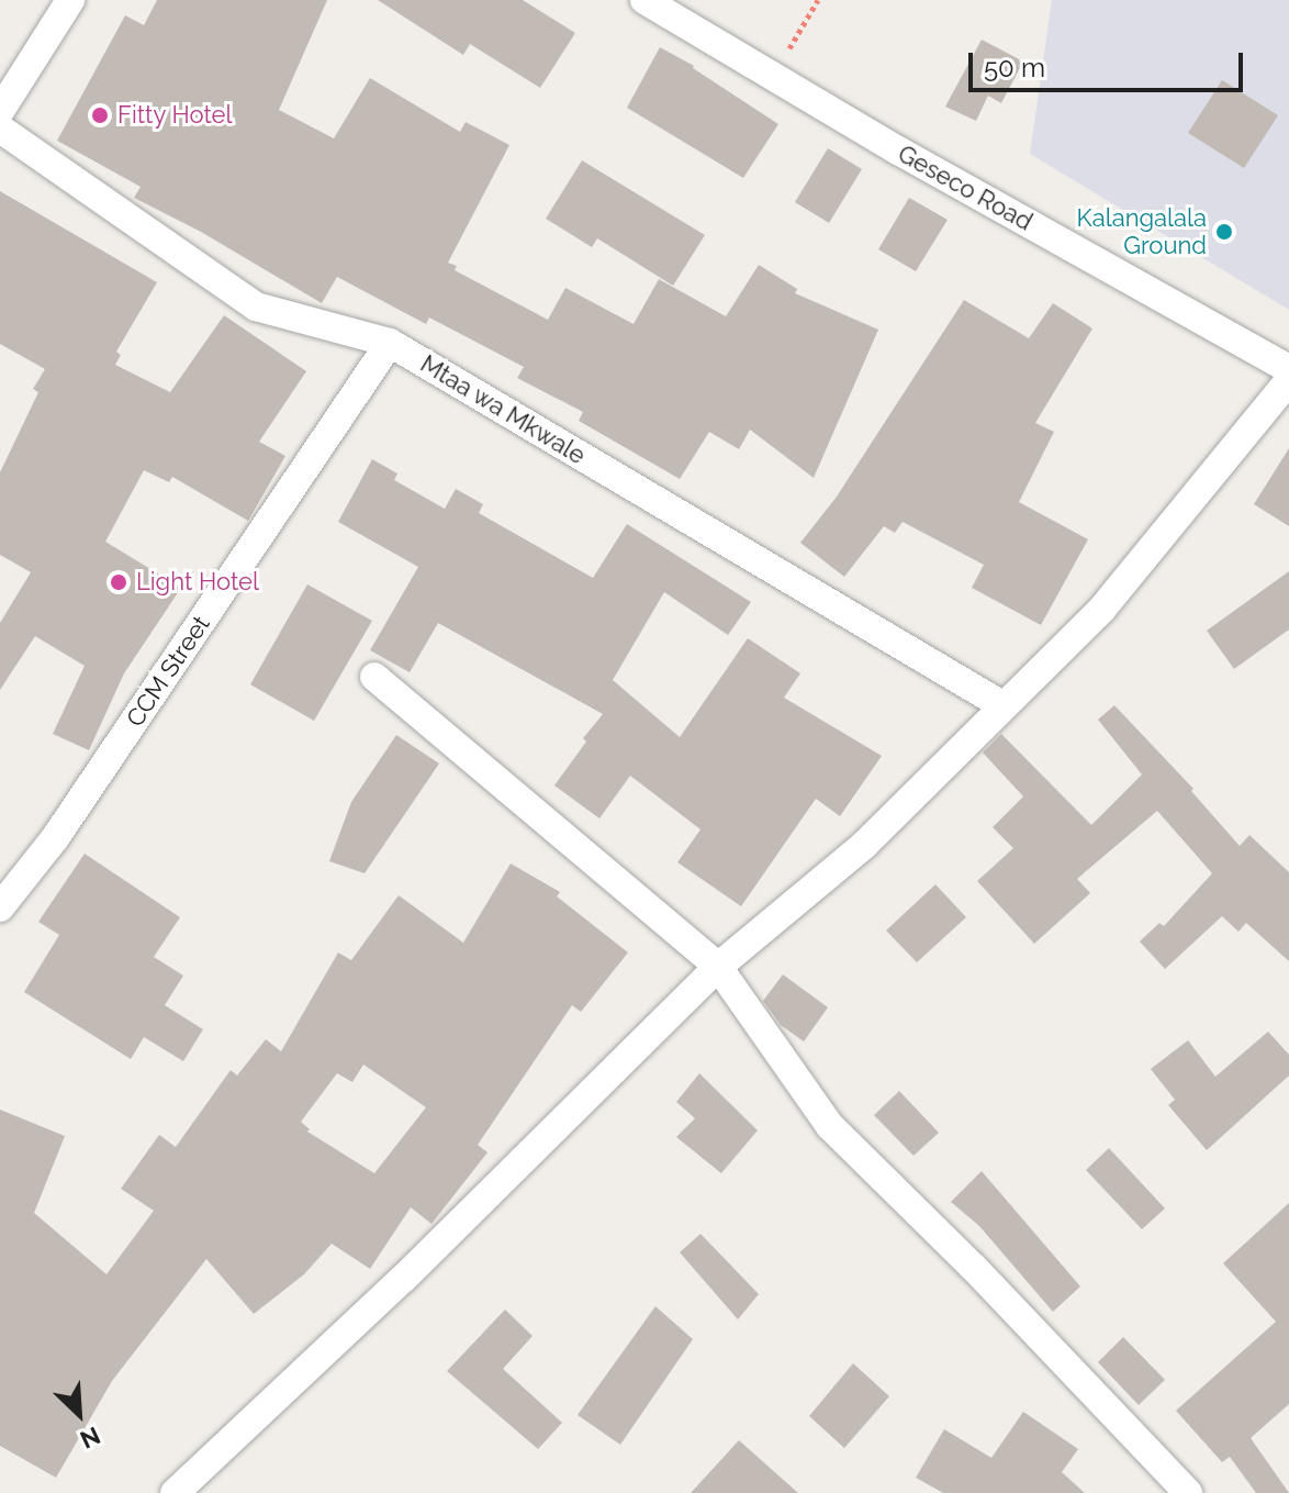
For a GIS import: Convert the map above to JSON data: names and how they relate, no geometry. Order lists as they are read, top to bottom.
{
  "streets": {
    "street": ["Geseco Road", "Mtaa wa Mkwale", "CCM Street"]
  },
  "crossings": [
    ["Mtaa wa Mkwale", "CCM Street"]
  ],
  "places": ["Fitty Hotel", "Kalangalala Ground", "Light Hotel"],
  "scale_bar": "50 m",
  "north": "bottom right"
}
